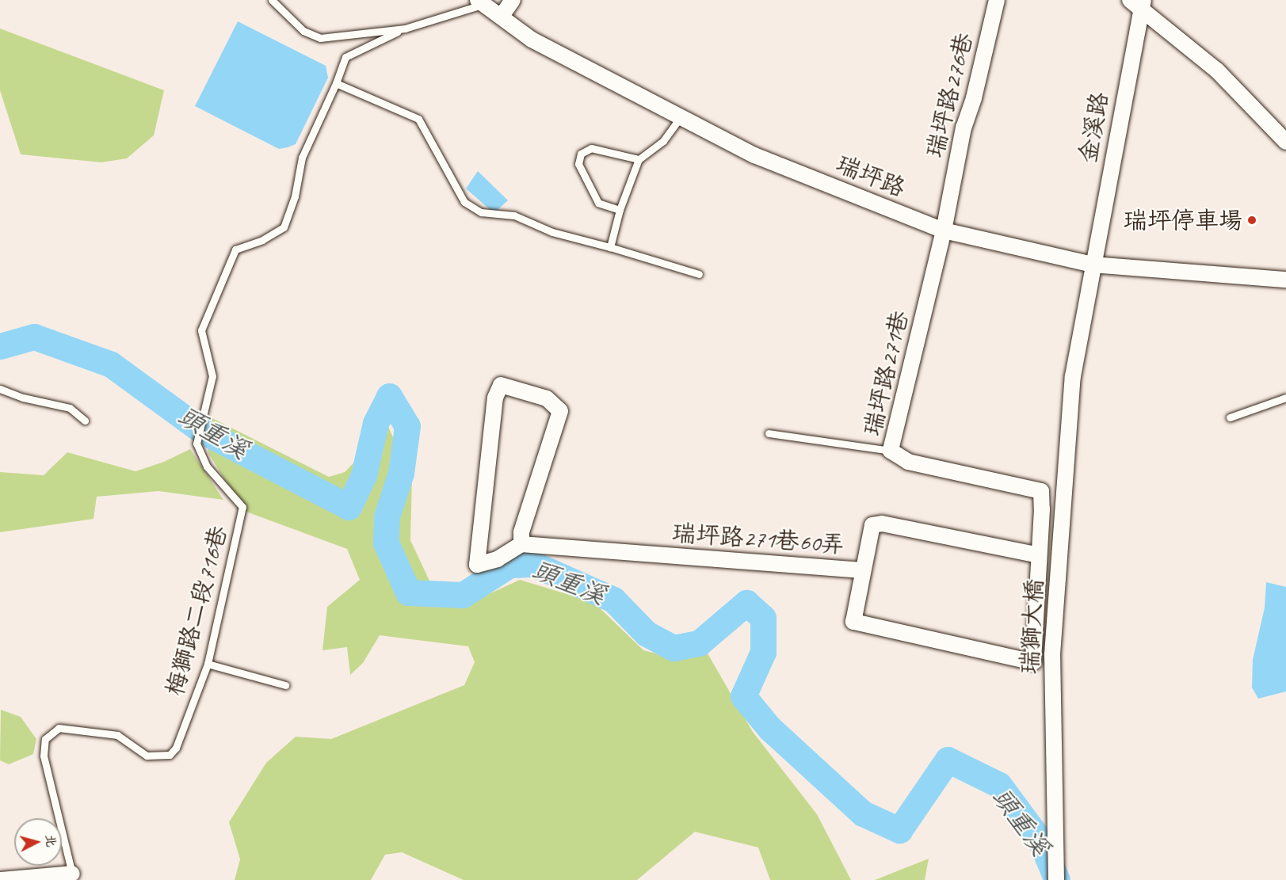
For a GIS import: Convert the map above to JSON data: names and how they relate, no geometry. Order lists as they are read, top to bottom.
{
  "streets": {
    "street": [
      "瑞坪路276巷",
      "金溪路",
      "瑞坪路",
      "瑞坪路271巷",
      "瑞坪路271巷60弄",
      "瑞獅大橋"
    ],
    "lane": ["梅獅路二段716巷"]
  },
  "crossings": [
    ["瑞坪路276巷", "瑞坪路"],
    ["瑞坪路276巷", "瑞坪路271巷"],
    ["金溪路", "瑞坪路"],
    ["金溪路", "瑞獅大橋"],
    ["瑞坪路", "瑞坪路271巷"],
    ["瑞坪路271巷", "瑞坪路271巷60弄"]
  ],
  "water": ["頭重溪"],
  "places": ["瑞坪停車場"],
  "north": "right"
}
